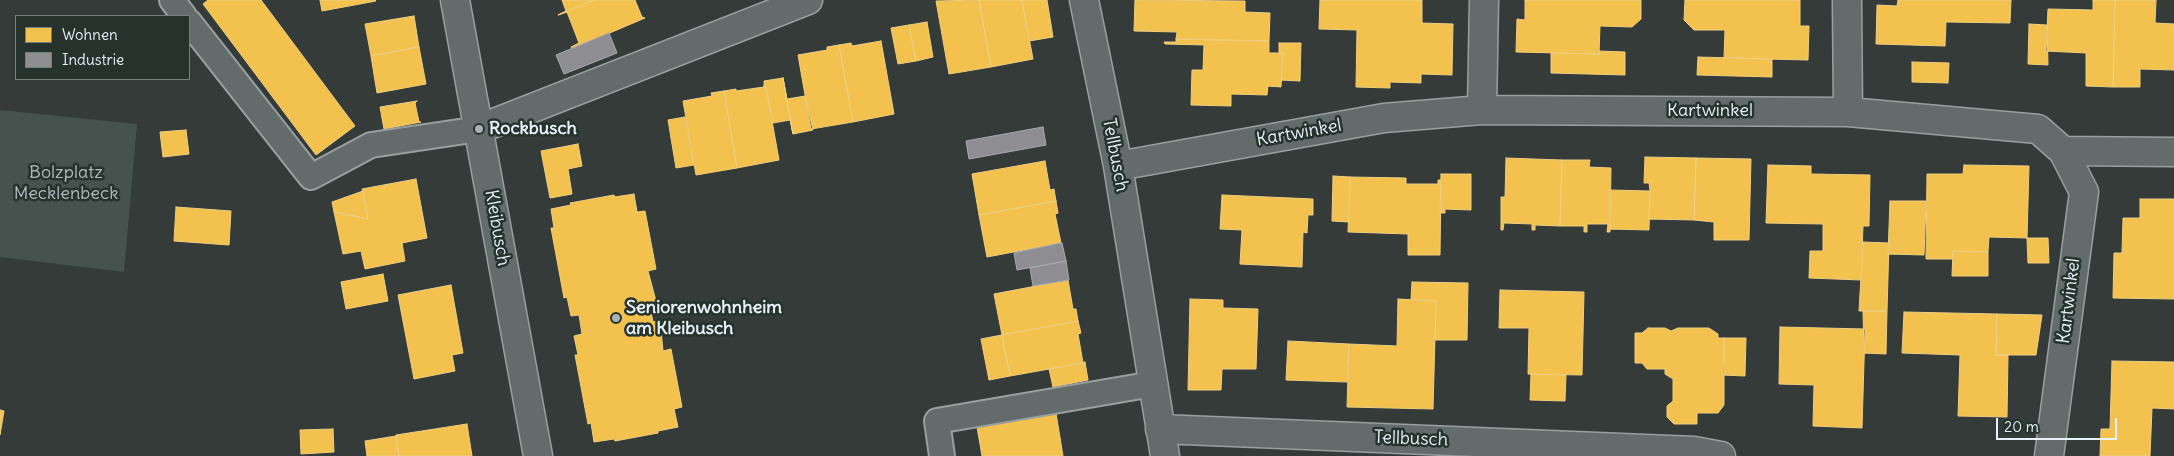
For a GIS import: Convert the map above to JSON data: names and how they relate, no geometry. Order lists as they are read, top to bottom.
{
  "streets": {
    "street": ["Kartwinkel", "Tellbusch", "Kleibusch"]
  },
  "crossings": [
    ["Kartwinkel", "Tellbusch"]
  ],
  "parks": ["Bolzplatz Mecklenbeck"],
  "places": ["Rockbusch", "Seniorenwohnheim am Kleibusch"],
  "legend": ["Wohnen", "Industrie"],
  "scale_bar": "20 m"
}
